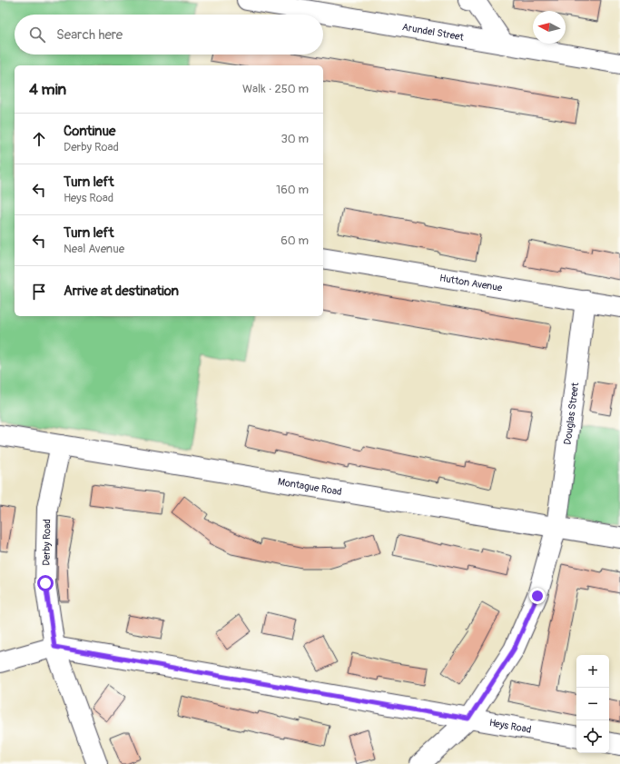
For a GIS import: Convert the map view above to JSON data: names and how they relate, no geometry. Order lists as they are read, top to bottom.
{
  "streets": {
    "street": [
      "Arundel Street",
      "Hutton Avenue",
      "Douglas Street",
      "Montague Road",
      "Derby Road",
      "Heys Road"
    ]
  },
  "crossings": [
    ["Hutton Avenue", "Douglas Street"],
    ["Douglas Street", "Montague Road"],
    ["Douglas Street", "Heys Road"],
    ["Montague Road", "Derby Road"],
    ["Derby Road", "Heys Road"]
  ],
  "north": "left",
  "page": {
    "search": "Search here",
    "heading": ["4 min", "Walk · 250 m"],
    "list": [
      ["Continue", "Derby Road", "30 m"],
      ["Turn left", "Heys Road", "160 m"],
      ["Turn left", "Neal Avenue", "60 m"],
      "Arrive at destination"
    ],
    "map_buttons": ["+", "−"]
  }
}
